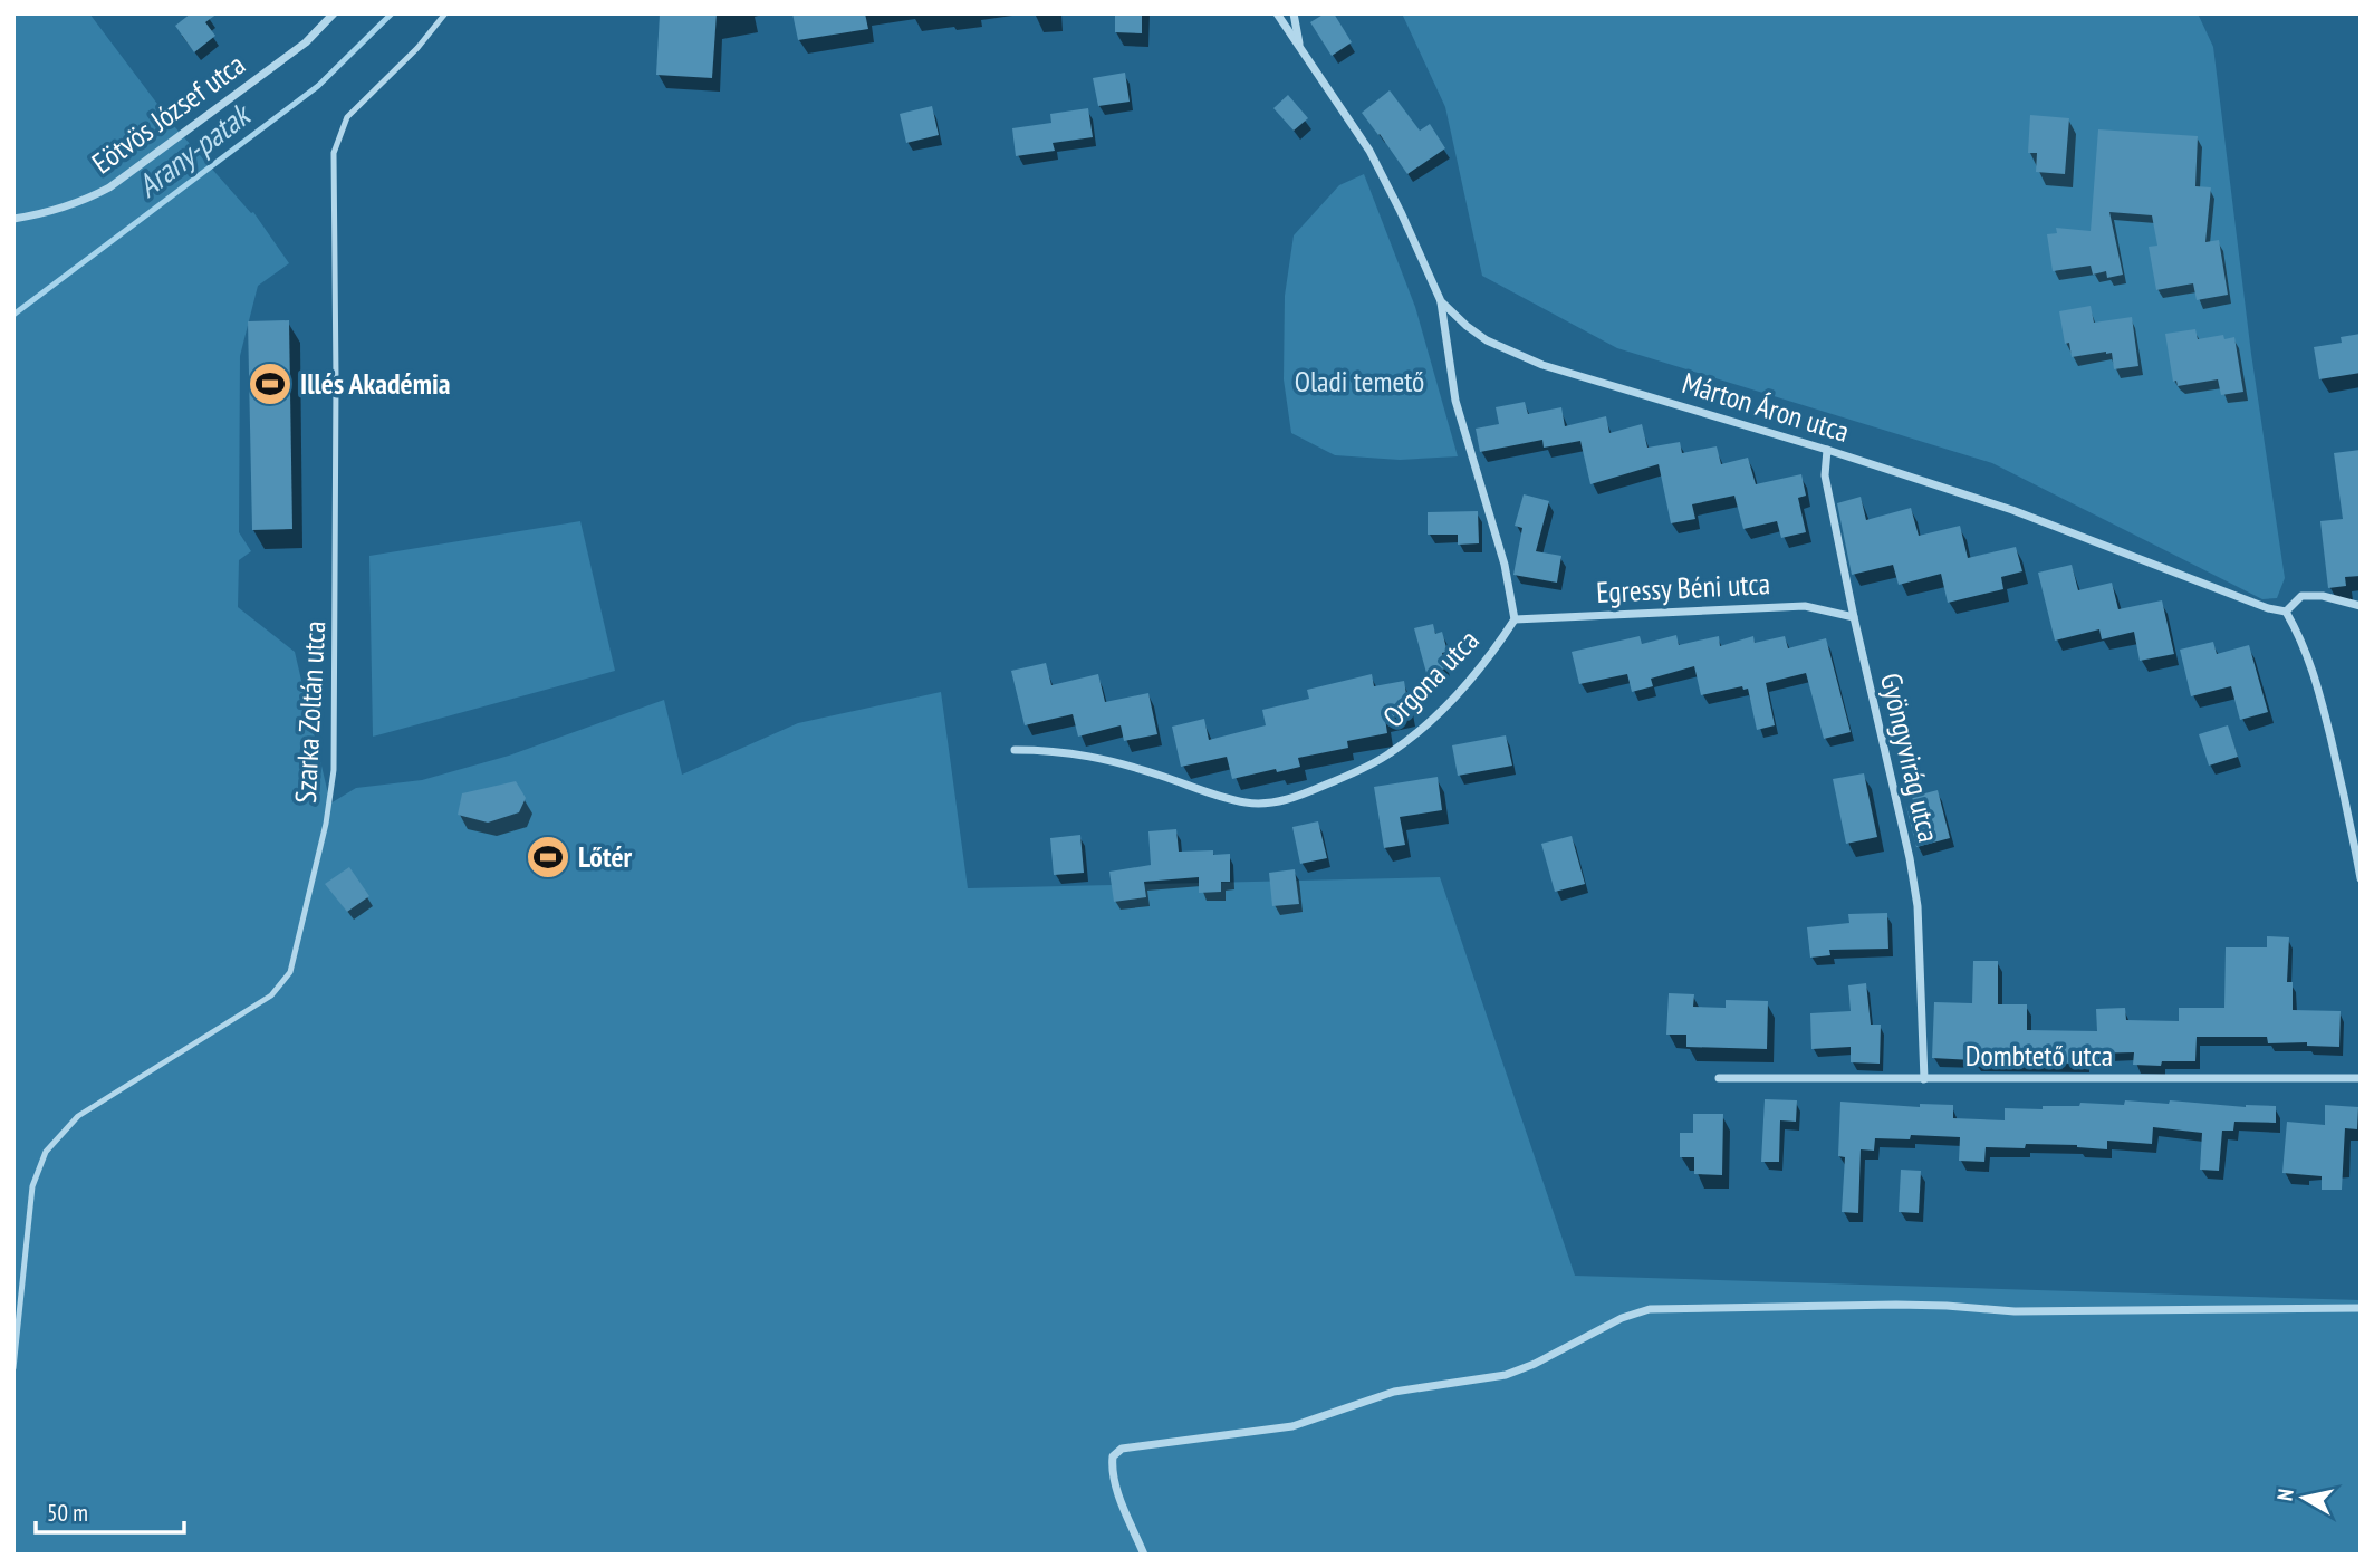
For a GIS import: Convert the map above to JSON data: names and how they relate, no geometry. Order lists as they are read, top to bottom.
{
  "streets": {
    "street": [
      "Eötvös József utca",
      "Márton Áron utca",
      "Egressy Béni utca",
      "Orgona utca",
      "Gyöngyvirág utca",
      "Dombtető utca"
    ],
    "lane": ["Szarka Zoltán utca"]
  },
  "crossings": [
    ["Márton Áron utca", "Orgona utca"],
    ["Márton Áron utca", "Gyöngyvirág utca"],
    ["Egressy Béni utca", "Orgona utca"],
    ["Egressy Béni utca", "Gyöngyvirág utca"],
    ["Gyöngyvirág utca", "Dombtető utca"]
  ],
  "water": ["Arany-patak"],
  "parks": ["Oladi temető"],
  "places": {
    "sports": ["Illés Akadémia", "Lőtér"]
  },
  "scale_bar": "50 m",
  "north": "left"
}
